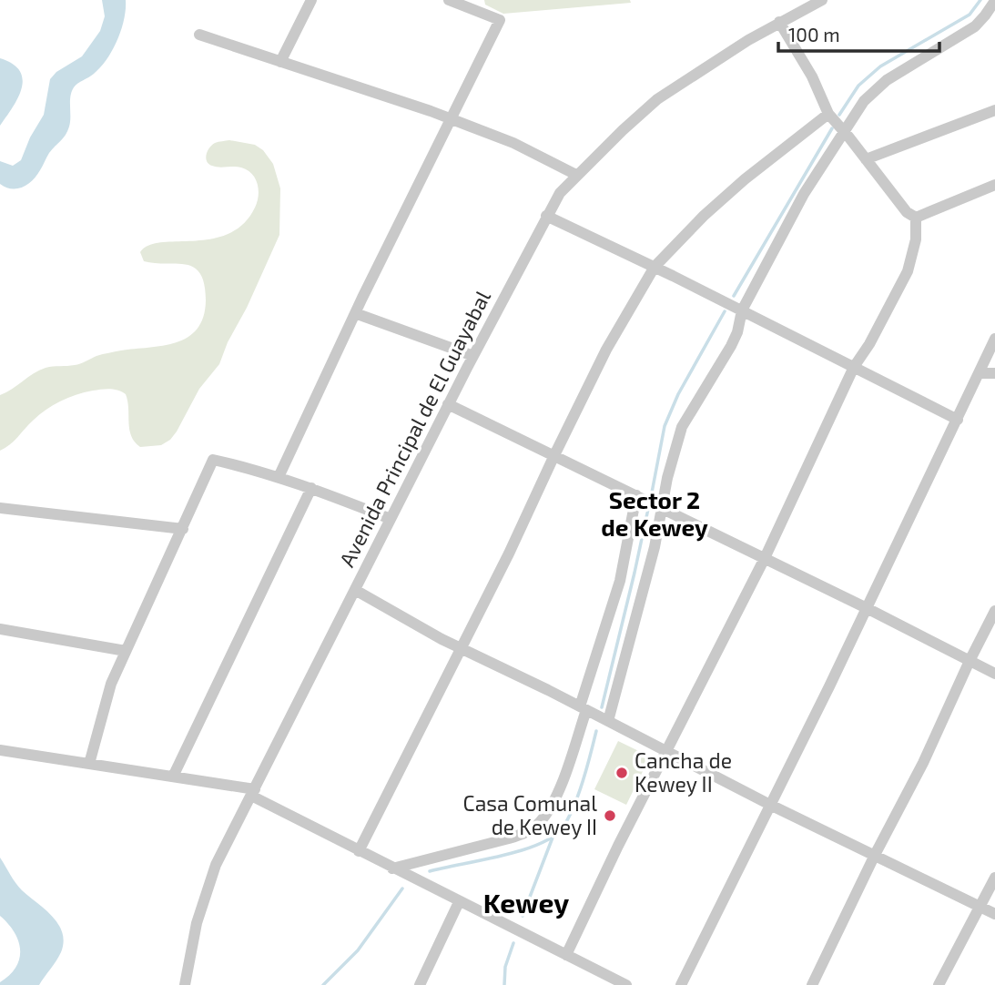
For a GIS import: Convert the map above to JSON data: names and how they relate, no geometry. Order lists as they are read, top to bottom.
{
  "streets": {
    "street": ["Avenida Principal de El Guayabal"]
  },
  "districts": ["Sector 2 de Kewey", "Kewey"],
  "places": ["Cancha de Kewey II", "Casa Comunal de Kewey II"],
  "scale_bar": "100 m"
}
